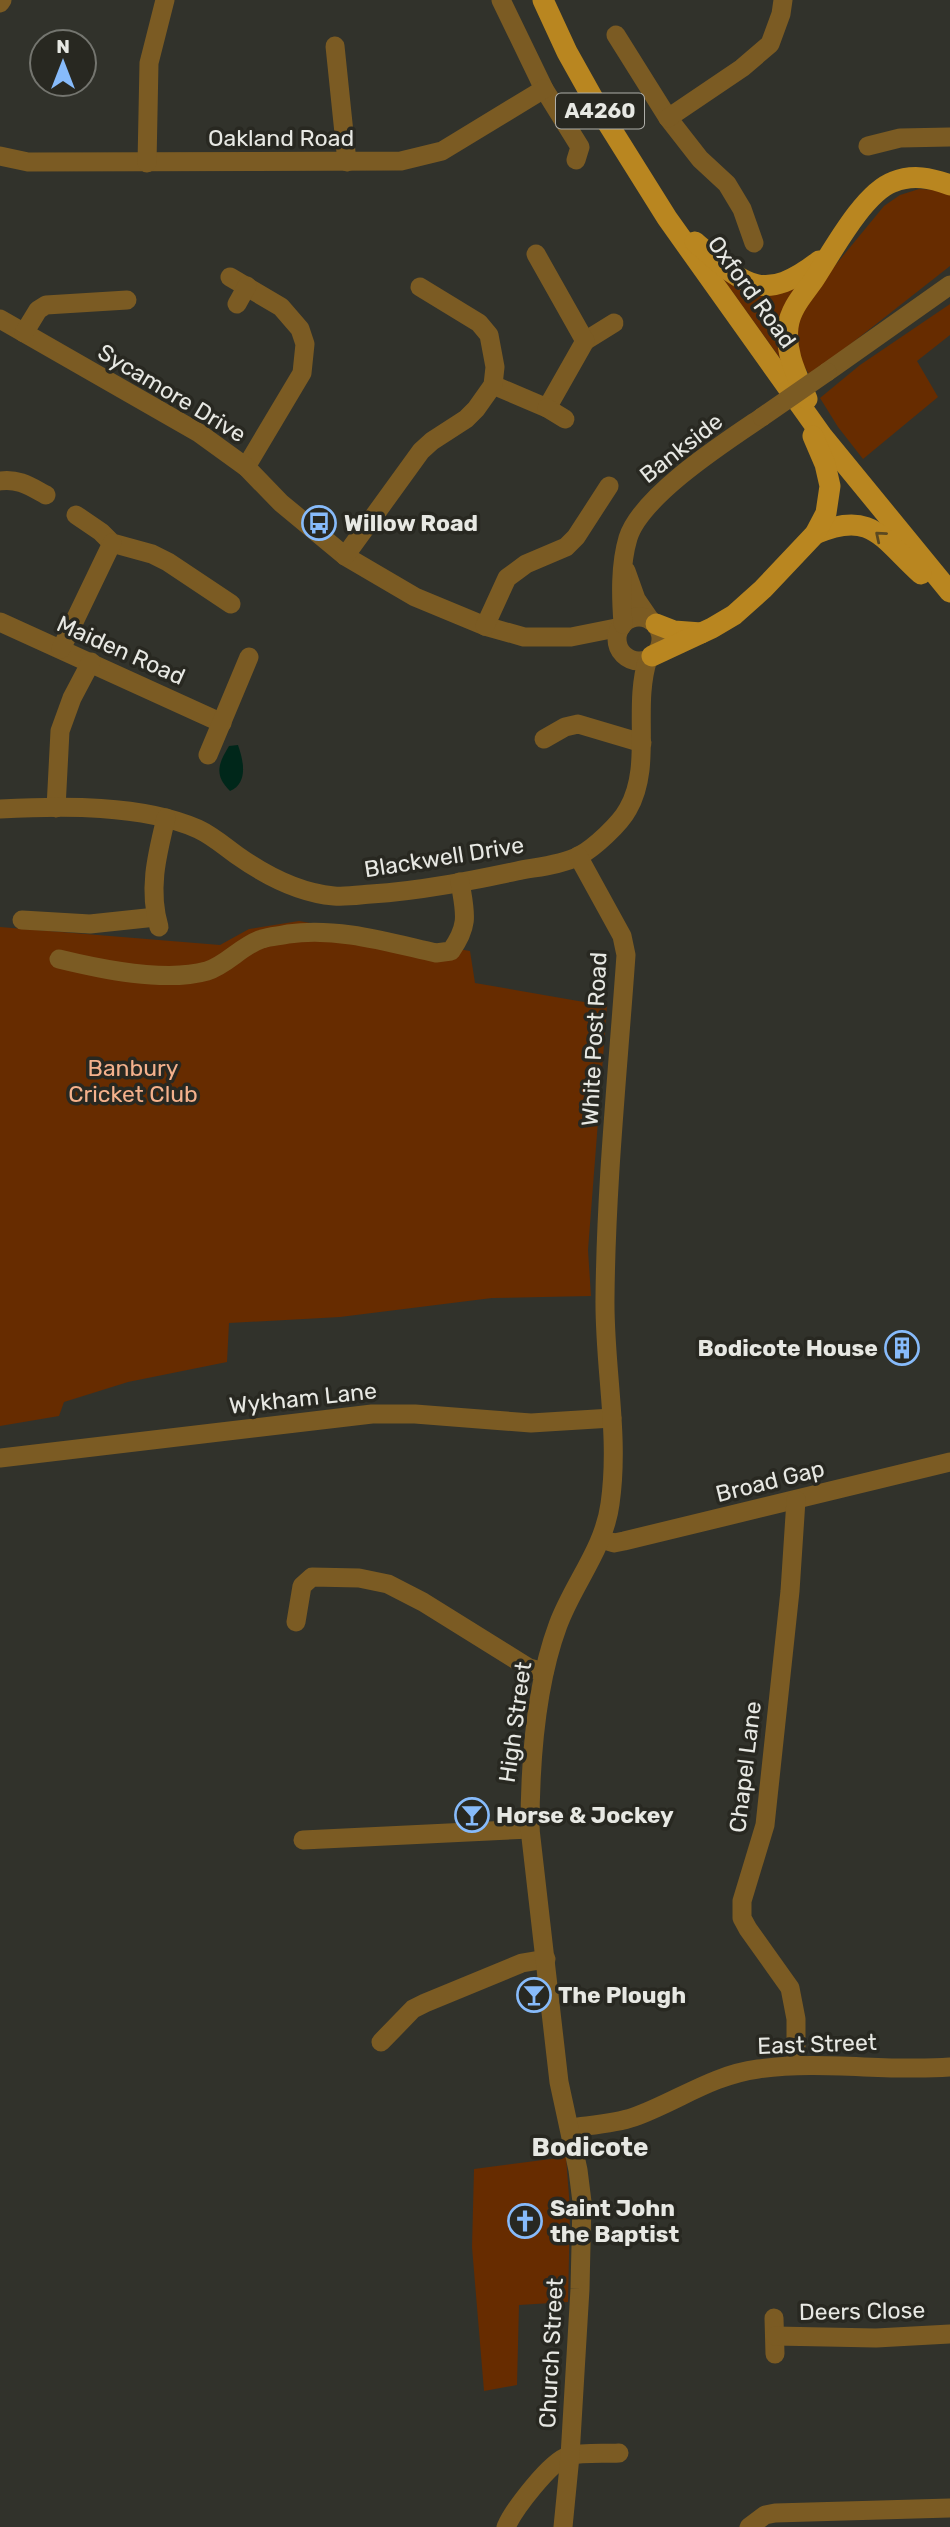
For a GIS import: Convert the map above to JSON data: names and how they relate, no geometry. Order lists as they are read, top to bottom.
{
  "streets": {
    "main road": ["A4260", "Oxford Road"],
    "street": [
      "Oakland Road",
      "Sycamore Drive",
      "Bankside",
      "Maiden Road",
      "Blackwell Drive",
      "White Post Road",
      "Wykham Lane",
      "Broad Gap",
      "High Street",
      "Chapel Lane",
      "East Street",
      "Deers Close",
      "Church Street"
    ]
  },
  "crossings": [
    ["Sycamore Drive", "Bankside"],
    ["Blackwell Drive", "White Post Road"],
    ["White Post Road", "Wykham Lane"],
    ["White Post Road", "High Street"],
    ["Wykham Lane", "High Street"],
    ["Broad Gap", "High Street"],
    ["Broad Gap", "Chapel Lane"],
    ["High Street", "East Street"],
    ["High Street", "Church Street"],
    ["Chapel Lane", "East Street"],
    ["East Street", "Church Street"]
  ],
  "districts": ["Bodicote"],
  "parks": ["Banbury Cricket Club"],
  "places": {
    "bus stop": ["Willow Road"],
    "building": ["Bodicote House"],
    "bar": ["Horse & Jockey", "The Plough"],
    "church": ["Saint John the Baptist"]
  },
  "north": "top"
}
